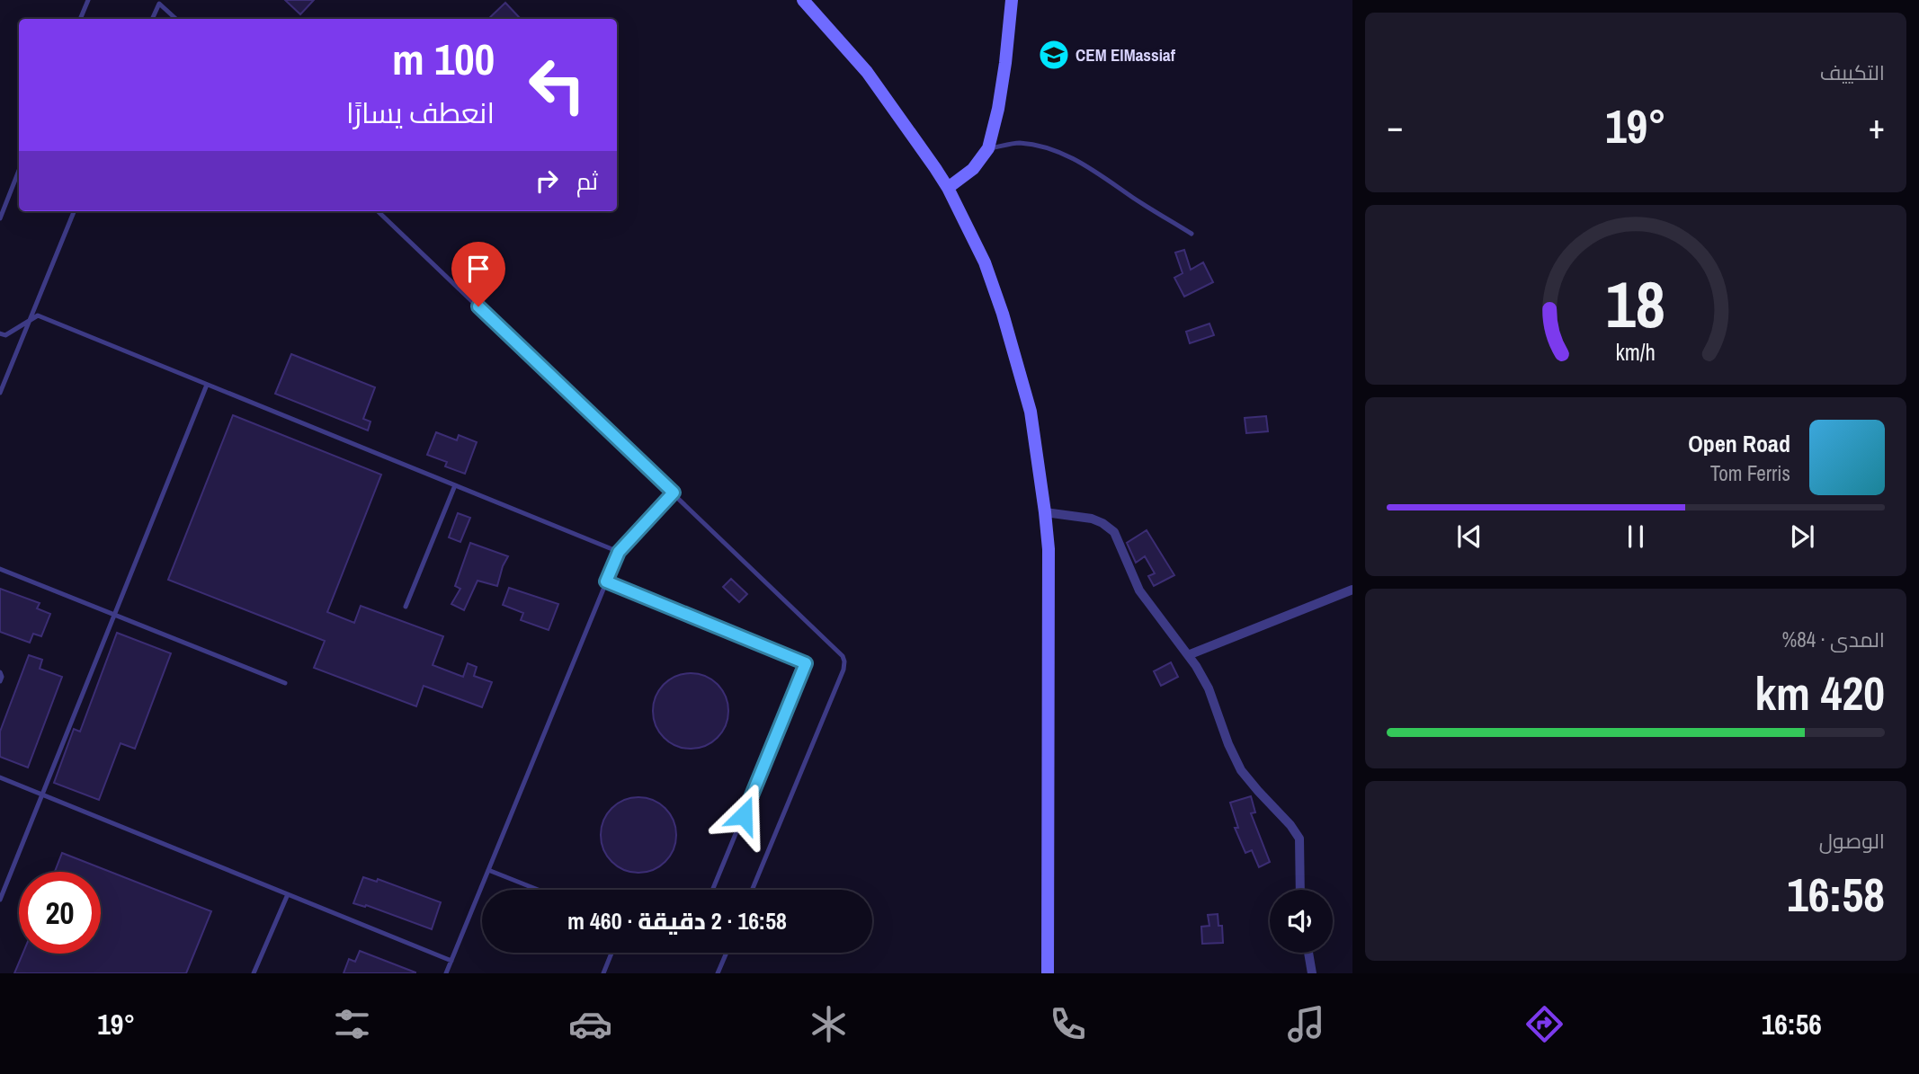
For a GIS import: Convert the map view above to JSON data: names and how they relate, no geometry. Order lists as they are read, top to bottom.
{
  "places": {
    "school or university": ["CEM ElMassiaf"]
  },
  "page": {
    "tile": [
      "التكييف",
      ["المدى · 84%", "420 km"],
      ["الوصول", "16:58"]
    ],
    "turn": ["100 m", "انعطف يسارًا"],
    "heat": ["−", "19°", "+"],
    "then": "ثم",
    "song": ["Open Road", "Tom Ferris"],
    "limit": "20",
    "trip": "16:58 · 2 دقيقة · 460 m",
    "tabs": ["16:56", "19°"],
    "gauge": ["18", "km/h"]
  }
}
